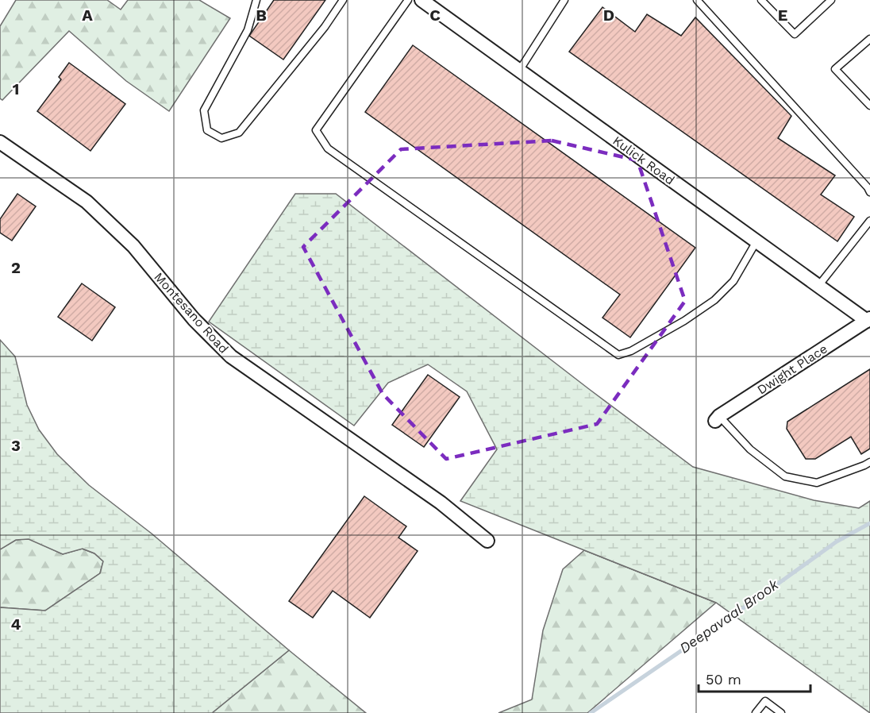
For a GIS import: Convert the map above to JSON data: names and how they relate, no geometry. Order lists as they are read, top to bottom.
{
  "streets": {
    "street": ["Kulick Road", "Montesano Road", "Dwight Place"]
  },
  "crossings": [
    ["Kulick Road", "Dwight Place"]
  ],
  "water": ["Deepavaal Brook"],
  "scale_bar": "50 m",
  "grid": {
    "columns": [
      "A",
      "B",
      "C",
      "D",
      "E"
    ],
    "rows": [
      "1",
      "2",
      "3",
      "4"
    ]
  }
}
